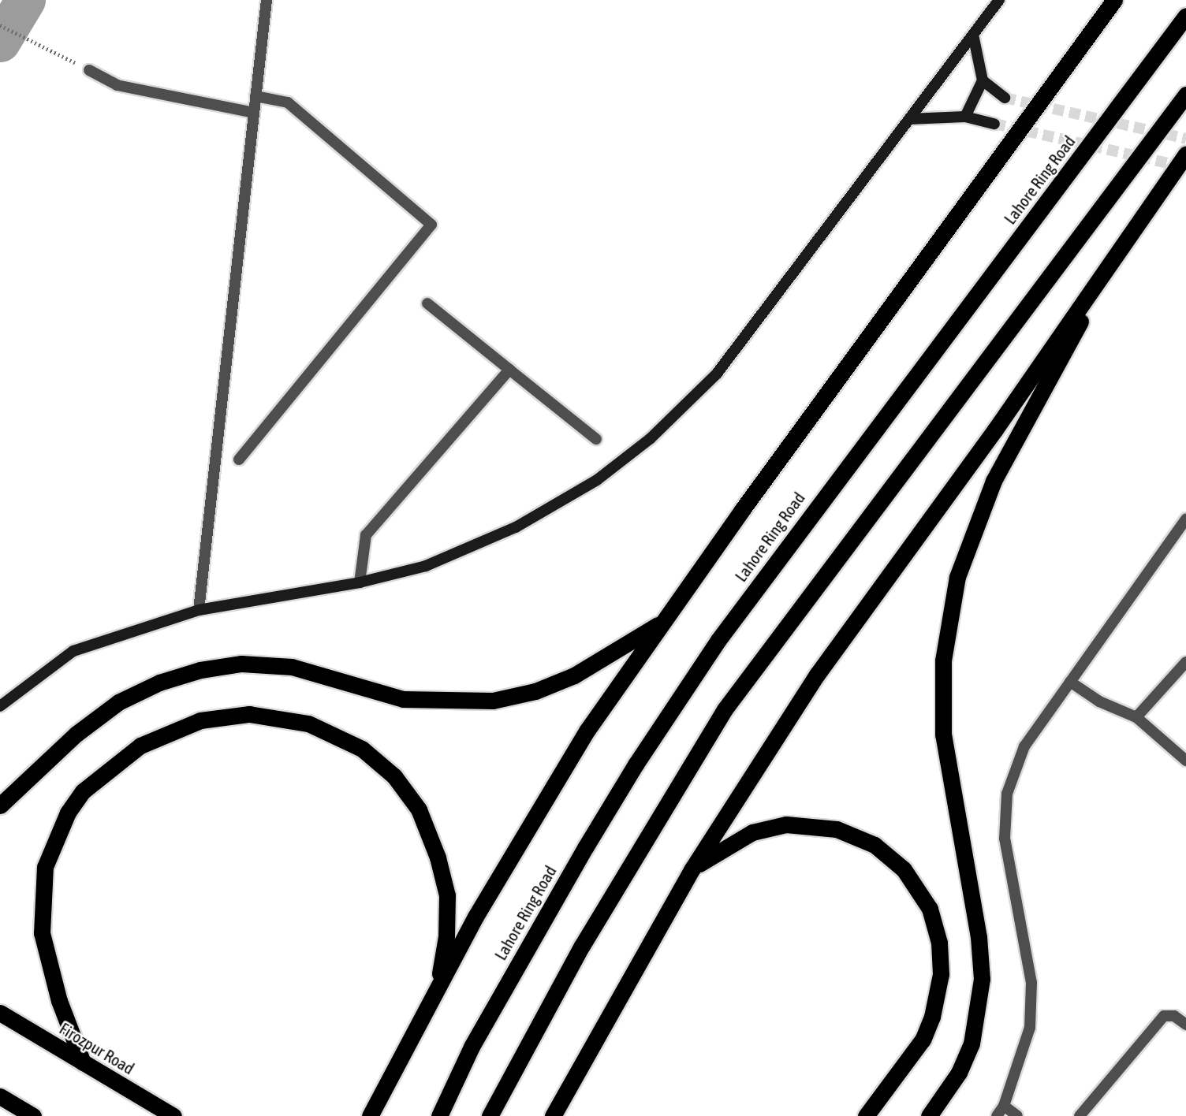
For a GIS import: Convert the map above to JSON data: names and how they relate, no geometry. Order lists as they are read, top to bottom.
{
  "streets": {
    "highway": ["Lahore Ring Road", "Firozpur Road"]
  }
}
